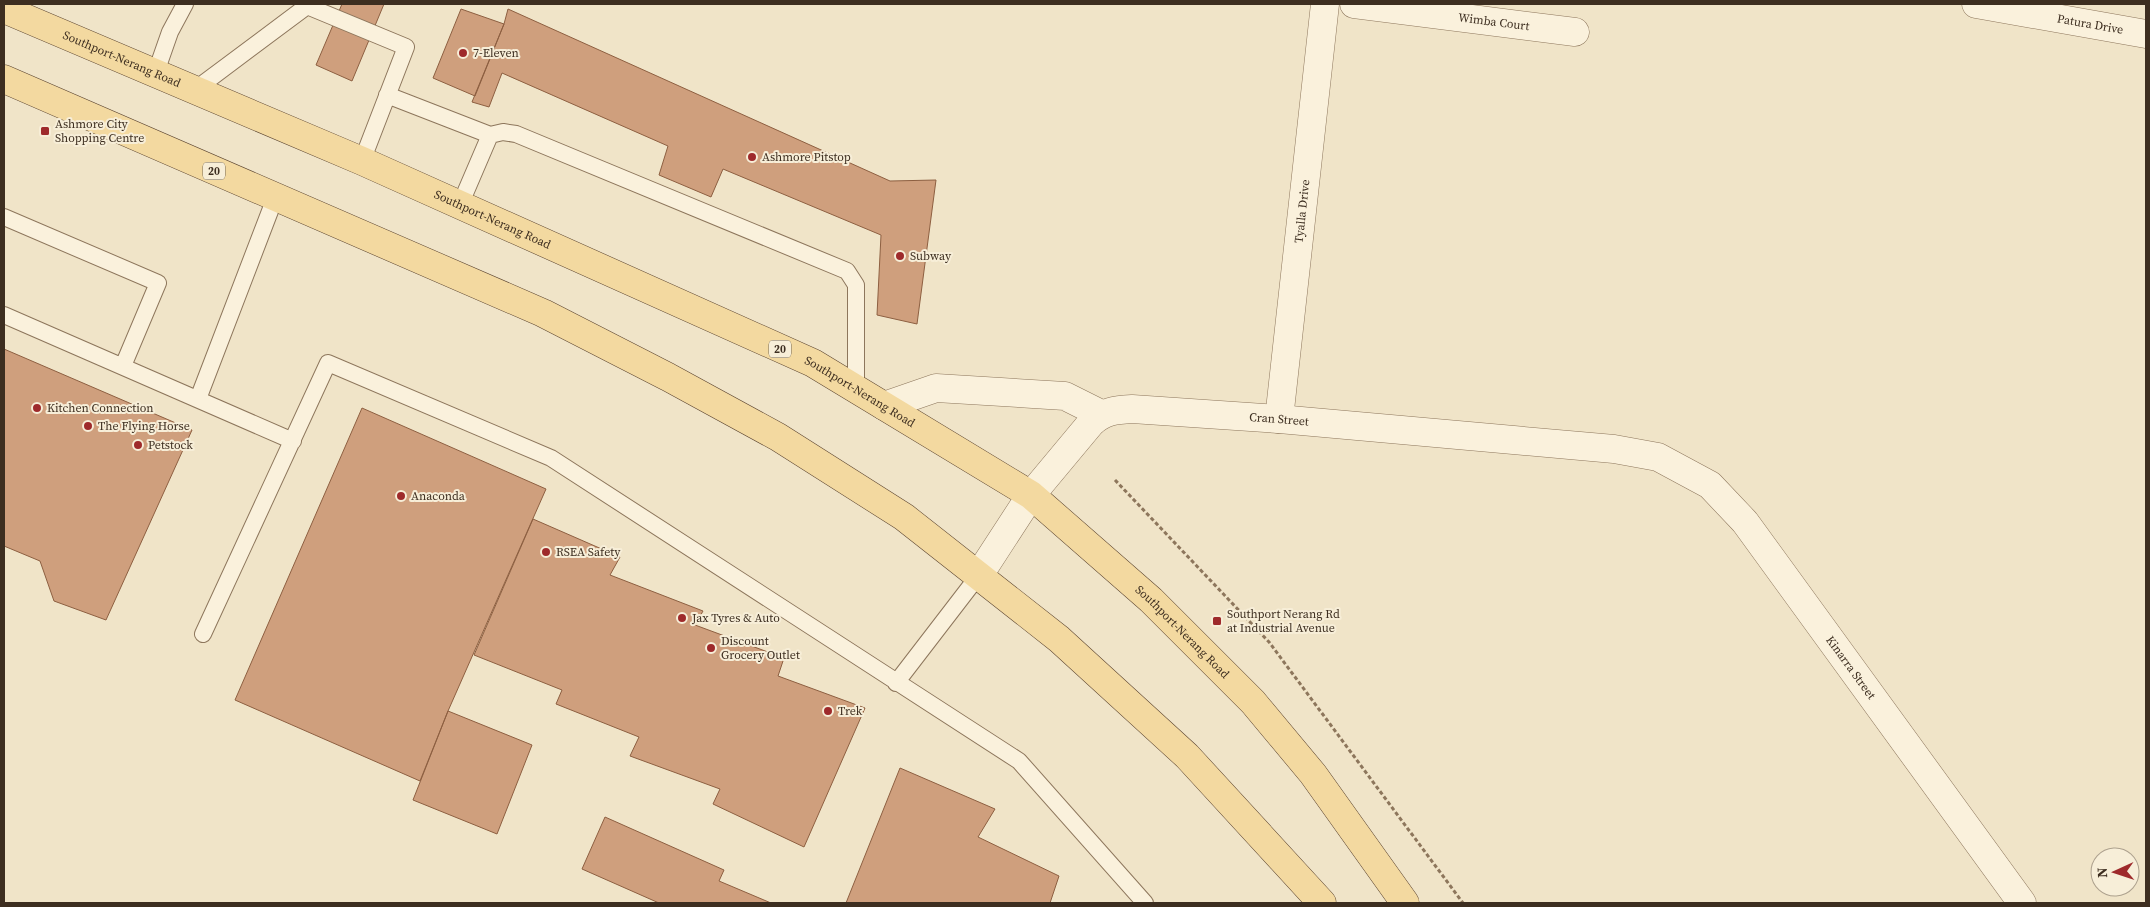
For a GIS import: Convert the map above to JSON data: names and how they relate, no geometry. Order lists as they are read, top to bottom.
{
  "streets": {
    "main road": ["Southport-Nerang Road", "20"],
    "street": [
      "Wimba Court",
      "Patura Drive",
      "Tyalla Drive",
      "Cran Street",
      "Kinarra Street"
    ]
  },
  "crossings": [
    ["Tyalla Drive", "Cran Street"],
    ["Cran Street", "Kinarra Street"]
  ],
  "places": {
    "other": [
      "7-Eleven",
      "Ashmore Pitstop",
      "Subway",
      "Kitchen Connection",
      "The Flying Horse",
      "Petstock",
      "Anaconda",
      "RSEA Safety",
      "Jax Tyres & Auto",
      "Discount Grocery Outlet",
      "Trek"
    ],
    "transit": ["Ashmore City Shopping Centre", "Southport Nerang Rd at Industrial Avenue"]
  },
  "north": "left"
}
